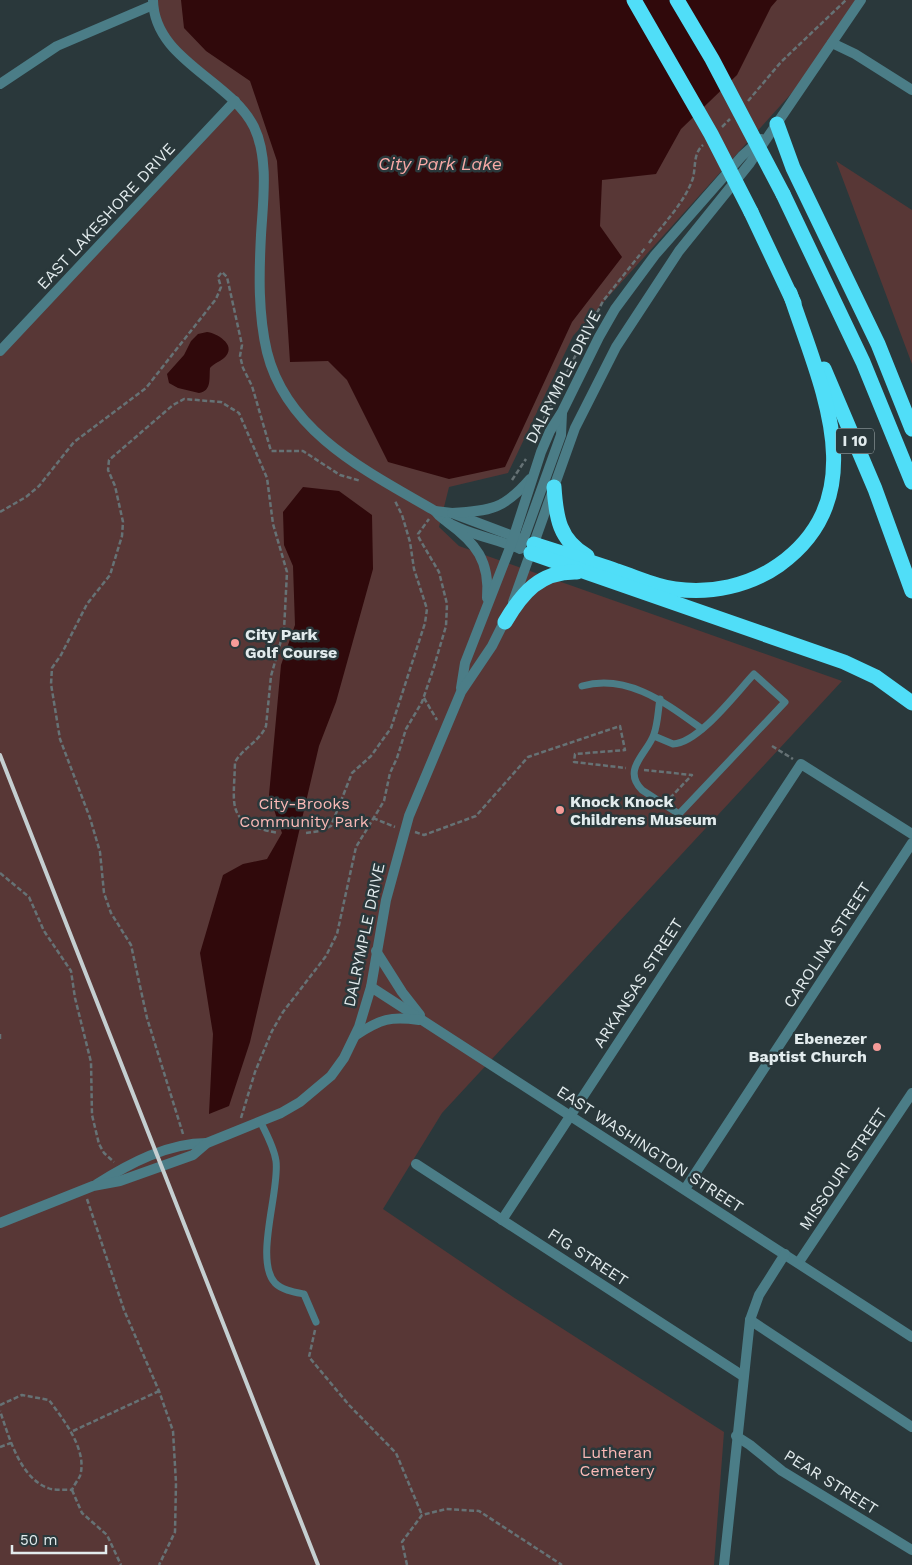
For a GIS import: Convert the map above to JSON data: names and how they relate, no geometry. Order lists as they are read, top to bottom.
{
  "streets": {
    "highway": ["I 10"],
    "street": [
      "EAST LAKESHORE DRIVE",
      "DALRYMPLE DRIVE",
      "CAROLINA STREET",
      "ARKANSAS STREET",
      "EAST WASHINGTON STREET",
      "MISSOURI STREET",
      "FIG STREET",
      "PEAR STREET"
    ]
  },
  "crossings": [
    ["DALRYMPLE DRIVE", "EAST WASHINGTON STREET"],
    ["CAROLINA STREET", "EAST WASHINGTON STREET"],
    ["ARKANSAS STREET", "EAST WASHINGTON STREET"],
    ["ARKANSAS STREET", "FIG STREET"],
    ["EAST WASHINGTON STREET", "MISSOURI STREET"]
  ],
  "water": ["City Park Lake"],
  "parks": ["City-Brooks Community Park", "Lutheran Cemetery"],
  "places": ["City Park Golf Course", "Knock Knock Childrens Museum", "Ebenezer Baptist Church"],
  "scale_bar": "50 m"
}
